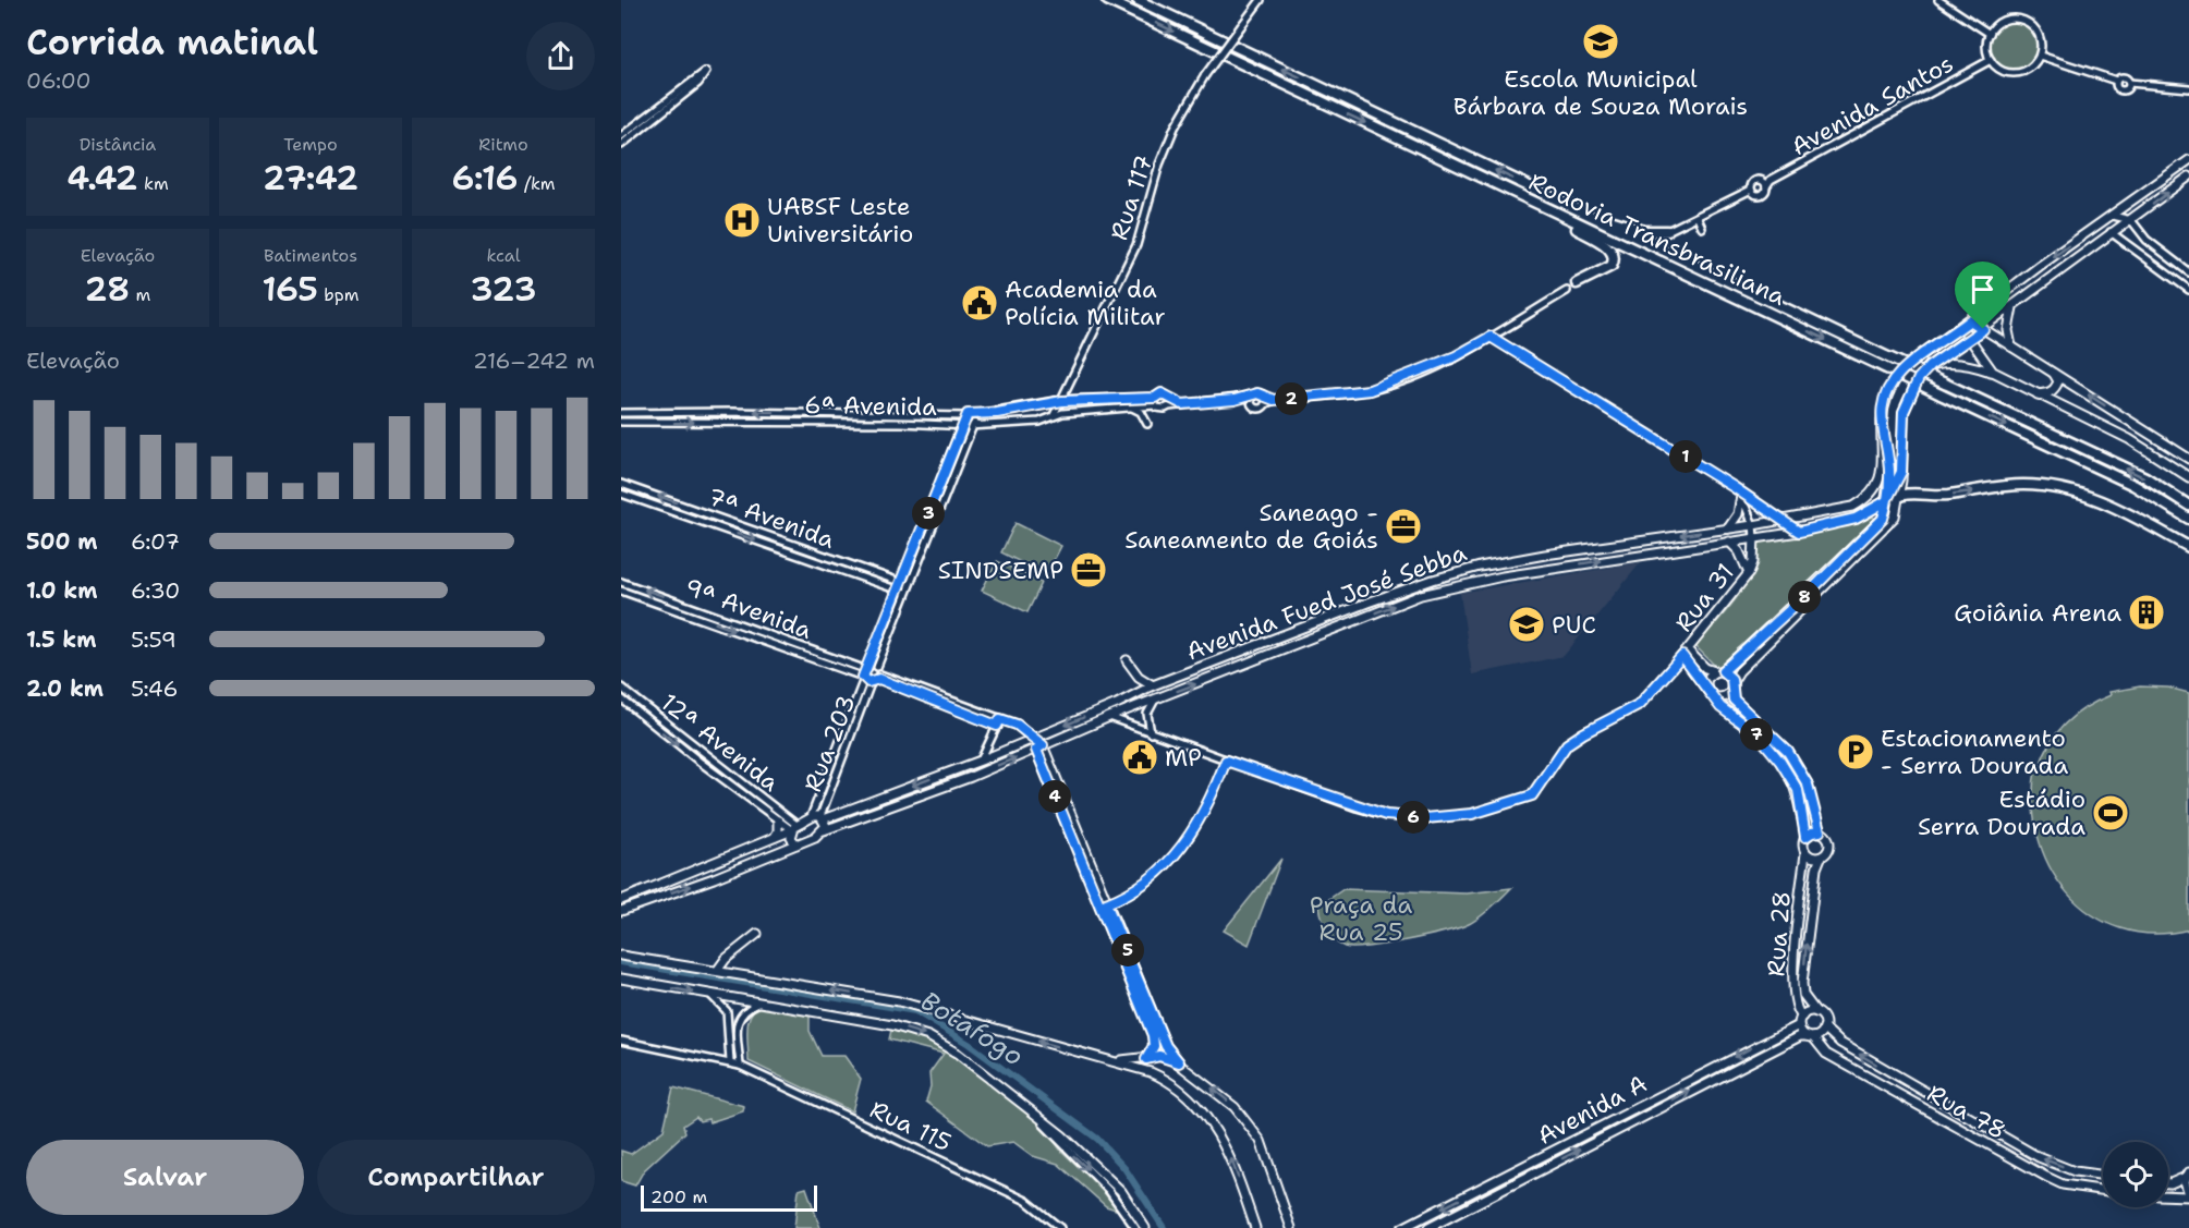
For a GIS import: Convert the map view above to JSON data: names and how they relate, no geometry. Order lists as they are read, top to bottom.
{
  "streets": {
    "highway": ["Rodovia Transbrasiliana"],
    "main road": [
      "Rua 31",
      "Avenida Fued José Sebba",
      "Rua 28",
      "Avenida A",
      "Rua 78"
    ],
    "street": [
      "Avenida Santos",
      "Rua 117",
      "6ª Avenida",
      "7ª Avenida",
      "9ª Avenida",
      "12ª Avenida",
      "Rua 203",
      "Rua 115"
    ]
  },
  "crossings": [
    ["Rua 117", "6ª Avenida"],
    ["6ª Avenida", "Rua 203"],
    ["7ª Avenida", "Rua 203"],
    ["Rua 31", "Avenida Fued José Sebba"],
    ["Avenida Fued José Sebba", "12ª Avenida"],
    ["Avenida Fued José Sebba", "Rua 203"],
    ["9ª Avenida", "Rua 203"],
    ["Rua 28", "Avenida A"],
    ["Rua 28", "Rua 78"],
    ["Avenida A", "Rua 78"]
  ],
  "water": ["Botafogo"],
  "parks": ["Praça da Rua 25"],
  "places": {
    "school or university": ["Escola Municipal Bárbara de Souza Morais", "PUC"],
    "hospital": ["UABSF Leste Universitário"],
    "public building": ["Academia da Polícia Militar", "MP"],
    "office": ["Saneago - Saneamento de Goiás", "SINDSEMP"],
    "building": ["Goiânia Arena"],
    "parking": ["Estacionamento - Serra Dourada"],
    "sports": ["Estádio Serra Dourada"]
  },
  "scale_bar": "200 m",
  "page": {
    "heading": ["Corrida matinal", "06:00"],
    "stats": [
      ["Distância", "4.42 km"],
      ["Tempo", "27:42"],
      ["Ritmo", "6:16 /km"],
      ["Elevação", "28 m"],
      ["Batimentos", "165 bpm"],
      ["kcal", "323"]
    ],
    "chart": ["Elevação", "216–242 m"],
    "pins": [
      "2",
      "1",
      "3",
      "8",
      "7",
      "4",
      "6",
      "5"
    ],
    "list": [
      {
        "name": "500 m",
        "note": "6:07"
      },
      {
        "name": "1.0 km",
        "note": "6:30"
      },
      {
        "name": "1.5 km",
        "note": "5:59"
      },
      {
        "name": "2.0 km",
        "note": "5:46"
      }
    ],
    "buttons": ["Salvar", "Compartilhar"],
    "scale": "200 m"
  }
}
